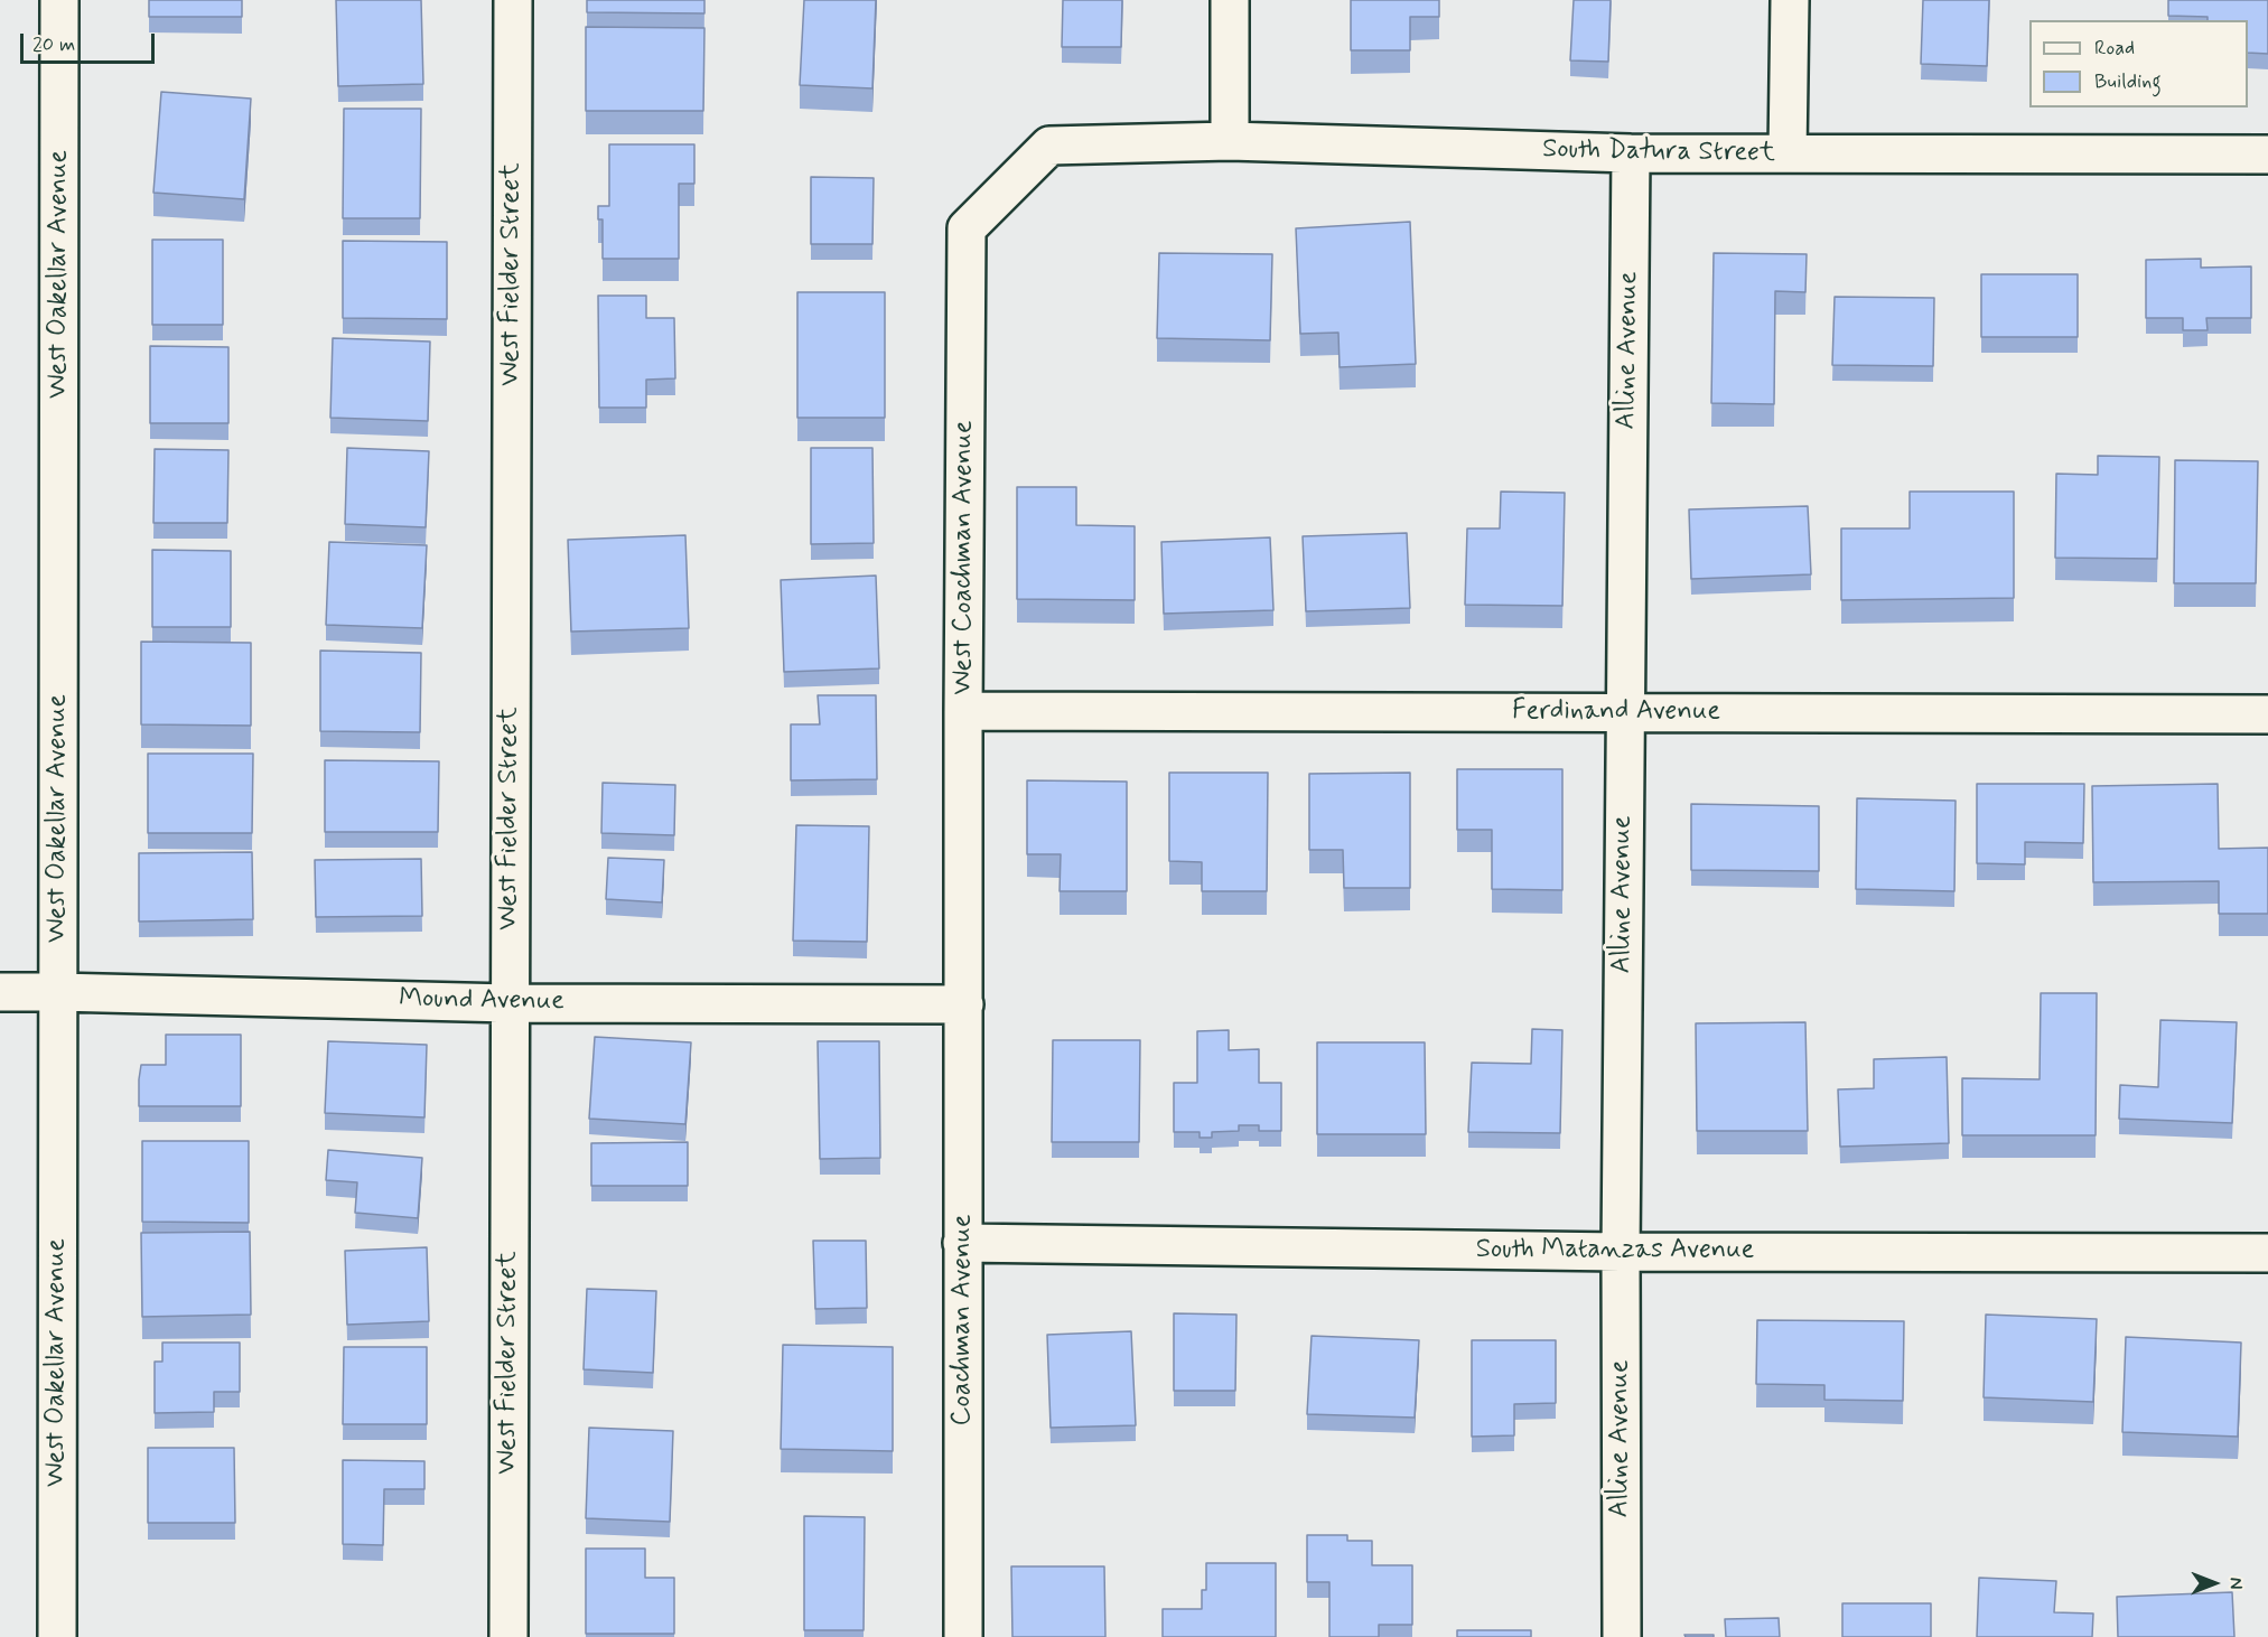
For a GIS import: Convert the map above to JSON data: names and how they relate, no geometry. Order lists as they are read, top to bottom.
{
  "streets": {
    "street": [
      "South Datura Street",
      "West Oakellar Avenue",
      "West Fielder Street",
      "Alline Avenue",
      "West Coachman Avenue",
      "Ferdinand Avenue",
      "Mound Avenue",
      "South Matanzas Avenue",
      "Coachman Avenue"
    ]
  },
  "crossings": [
    ["South Datura Street", "Alline Avenue"],
    ["South Datura Street", "West Coachman Avenue"],
    ["West Oakellar Avenue", "Mound Avenue"],
    ["West Fielder Street", "Mound Avenue"],
    ["Alline Avenue", "Ferdinand Avenue"],
    ["Alline Avenue", "South Matanzas Avenue"],
    ["West Coachman Avenue", "Ferdinand Avenue"],
    ["West Coachman Avenue", "Mound Avenue"],
    ["West Coachman Avenue", "Coachman Avenue"],
    ["Mound Avenue", "Coachman Avenue"],
    ["South Matanzas Avenue", "Coachman Avenue"]
  ],
  "legend": ["Road", "Building"],
  "scale_bar": "20 m",
  "north": "right"
}
